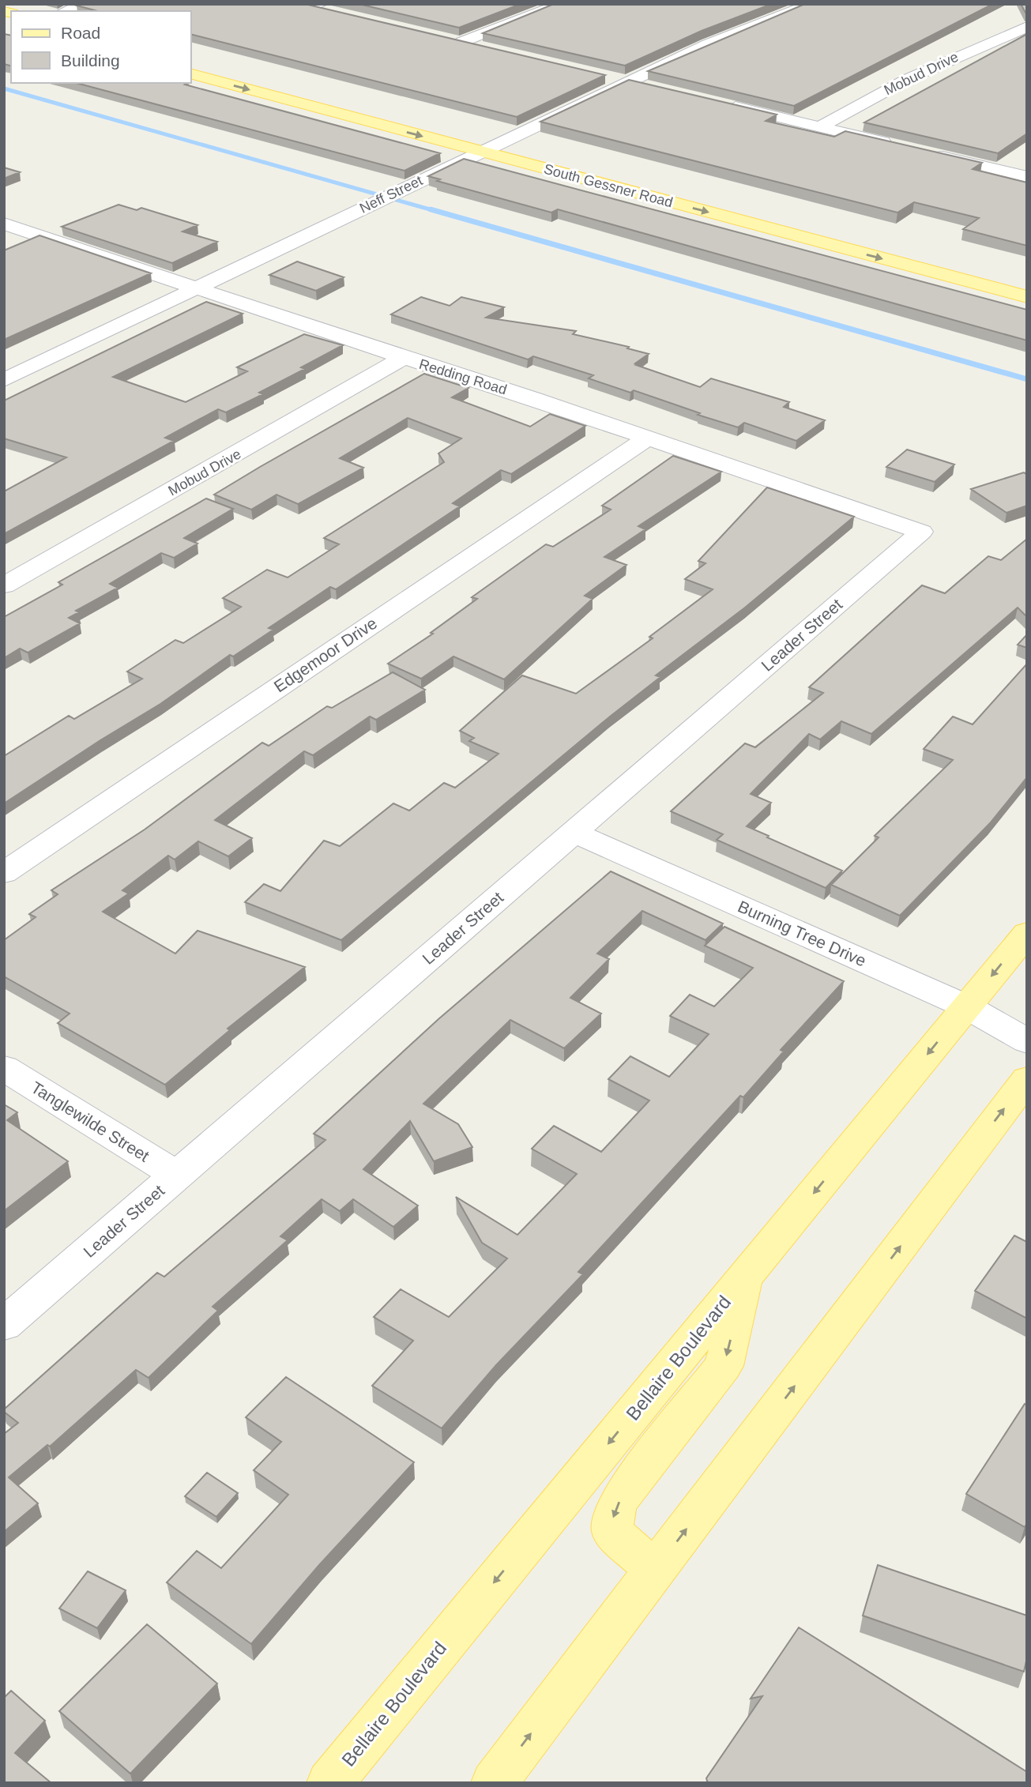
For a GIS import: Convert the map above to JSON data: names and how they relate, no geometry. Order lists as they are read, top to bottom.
{
  "streets": {
    "main road": ["South Gessner Road", "Bellaire Boulevard"],
    "street": [
      "Mobud Drive",
      "Neff Street",
      "Redding Road",
      "Leader Street",
      "Edgemoor Drive",
      "Burning Tree Drive",
      "Tanglewilde Street"
    ]
  },
  "crossings": [
    ["Mobud Drive", "Redding Road"],
    ["South Gessner Road", "Neff Street"],
    ["Neff Street", "Redding Road"],
    ["Redding Road", "Leader Street"],
    ["Redding Road", "Edgemoor Drive"],
    ["Leader Street", "Burning Tree Drive"],
    ["Leader Street", "Tanglewilde Street"],
    ["Burning Tree Drive", "Bellaire Boulevard"]
  ],
  "legend": ["Road", "Building"]
}
